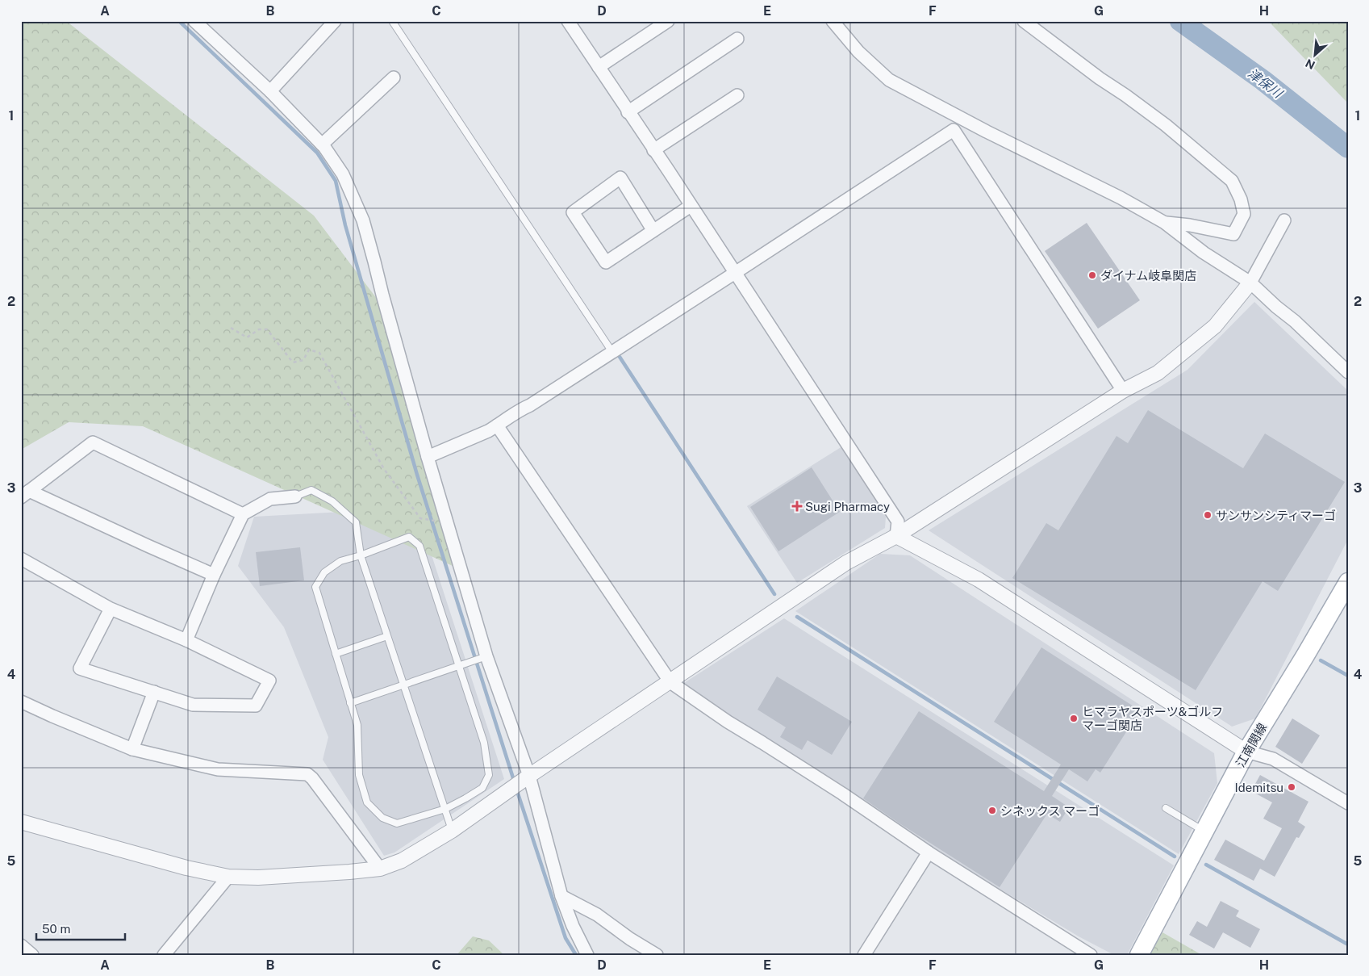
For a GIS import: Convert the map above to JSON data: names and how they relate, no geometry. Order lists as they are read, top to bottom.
{
  "streets": {
    "main road": ["江南関線"]
  },
  "water": ["津保川"],
  "places": {
    "other": [
      "ダイナム岐阜関店",
      "サンサンシティマーゴ",
      "ヒマラヤスポーツ&ゴルフ マーゴ関店",
      "Idemitsu",
      "シネックス マーゴ"
    ],
    "health": ["Sugi Pharmacy"]
  },
  "scale_bar": "50 m",
  "north": "bottom left",
  "grid": {
    "columns": [
      "A",
      "B",
      "C",
      "D",
      "E",
      "F",
      "G",
      "H"
    ],
    "rows": [
      "1",
      "2",
      "3",
      "4",
      "5"
    ]
  }
}
